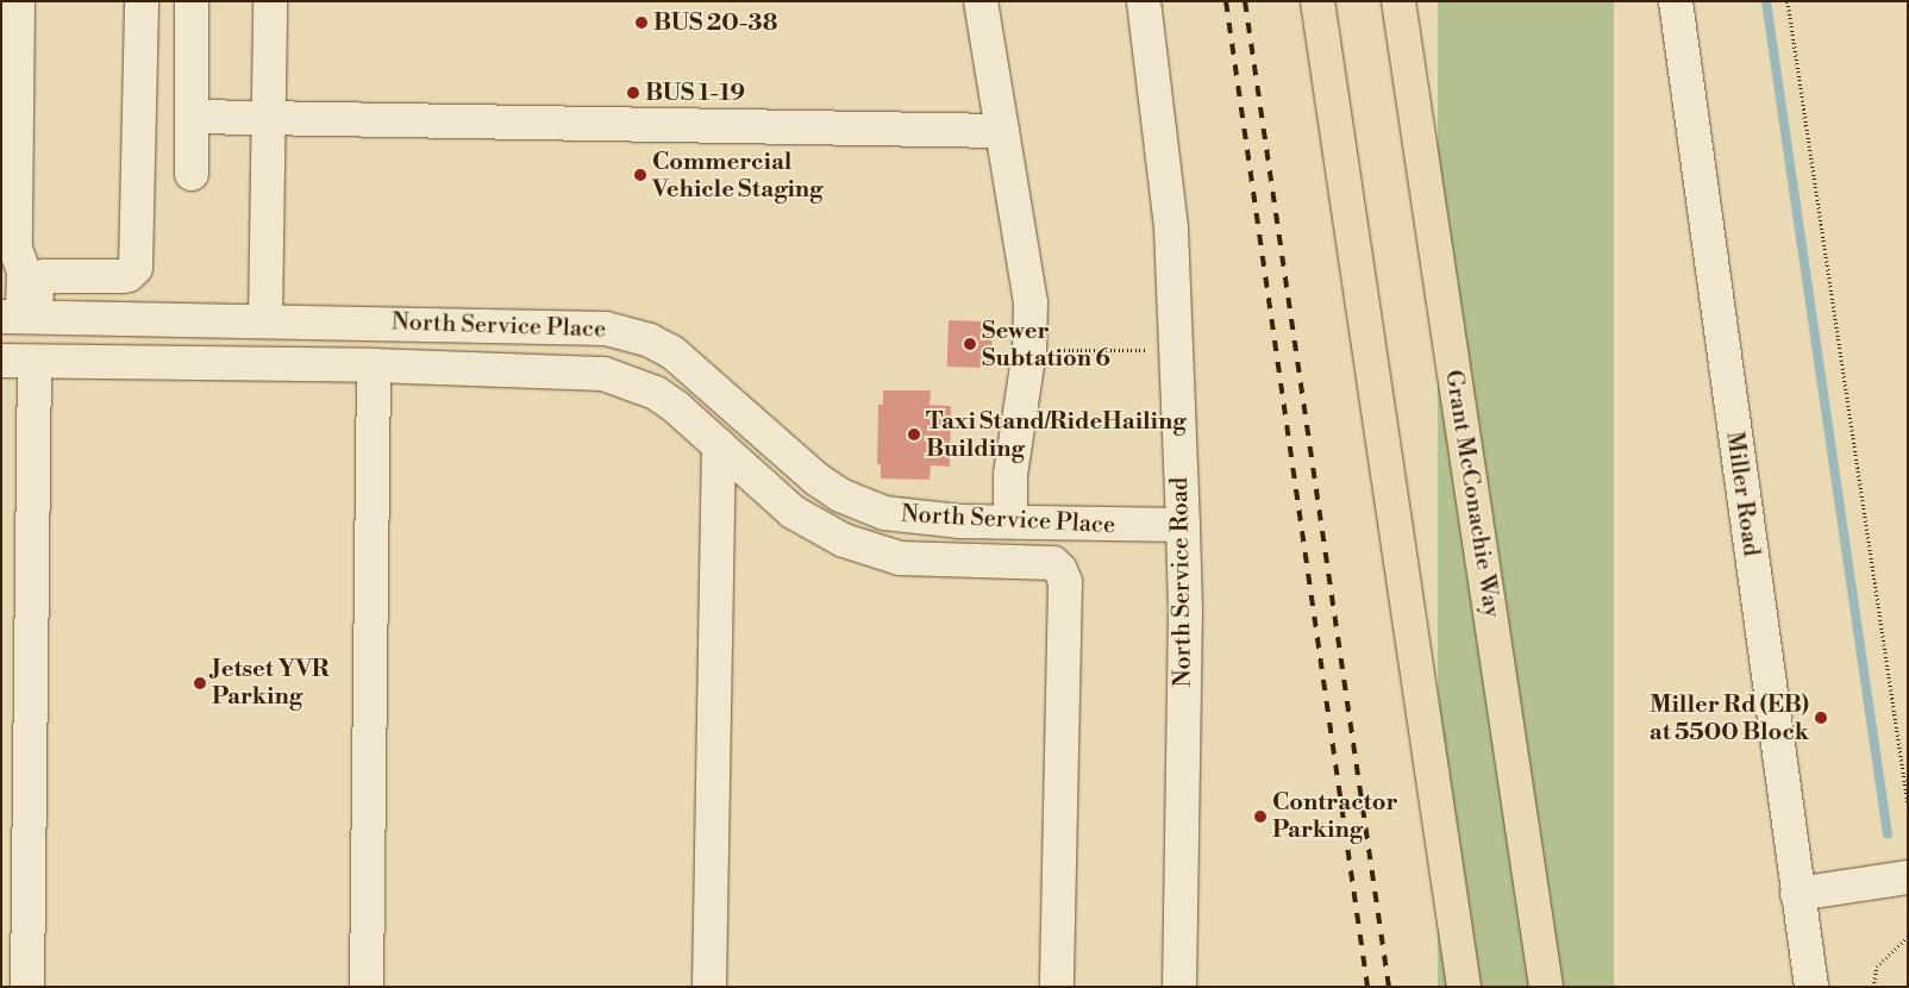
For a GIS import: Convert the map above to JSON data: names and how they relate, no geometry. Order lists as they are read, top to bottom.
{
  "streets": {
    "main road": ["Grant McConachie Way"],
    "street": ["North Service Place", "Miller Road", "North Service Road"]
  },
  "crossings": [
    ["North Service Place", "North Service Road"]
  ],
  "places": [
    "BUS 20-38",
    "BUS 1-19",
    "Commercial Vehicle Staging",
    "Sewer Subtation 6",
    "Taxi Stand/RideHailing Building",
    "Jetset YVR Parking",
    "Miller Rd (EB) at 5500 Block",
    "Contractor Parking"
  ]
}
